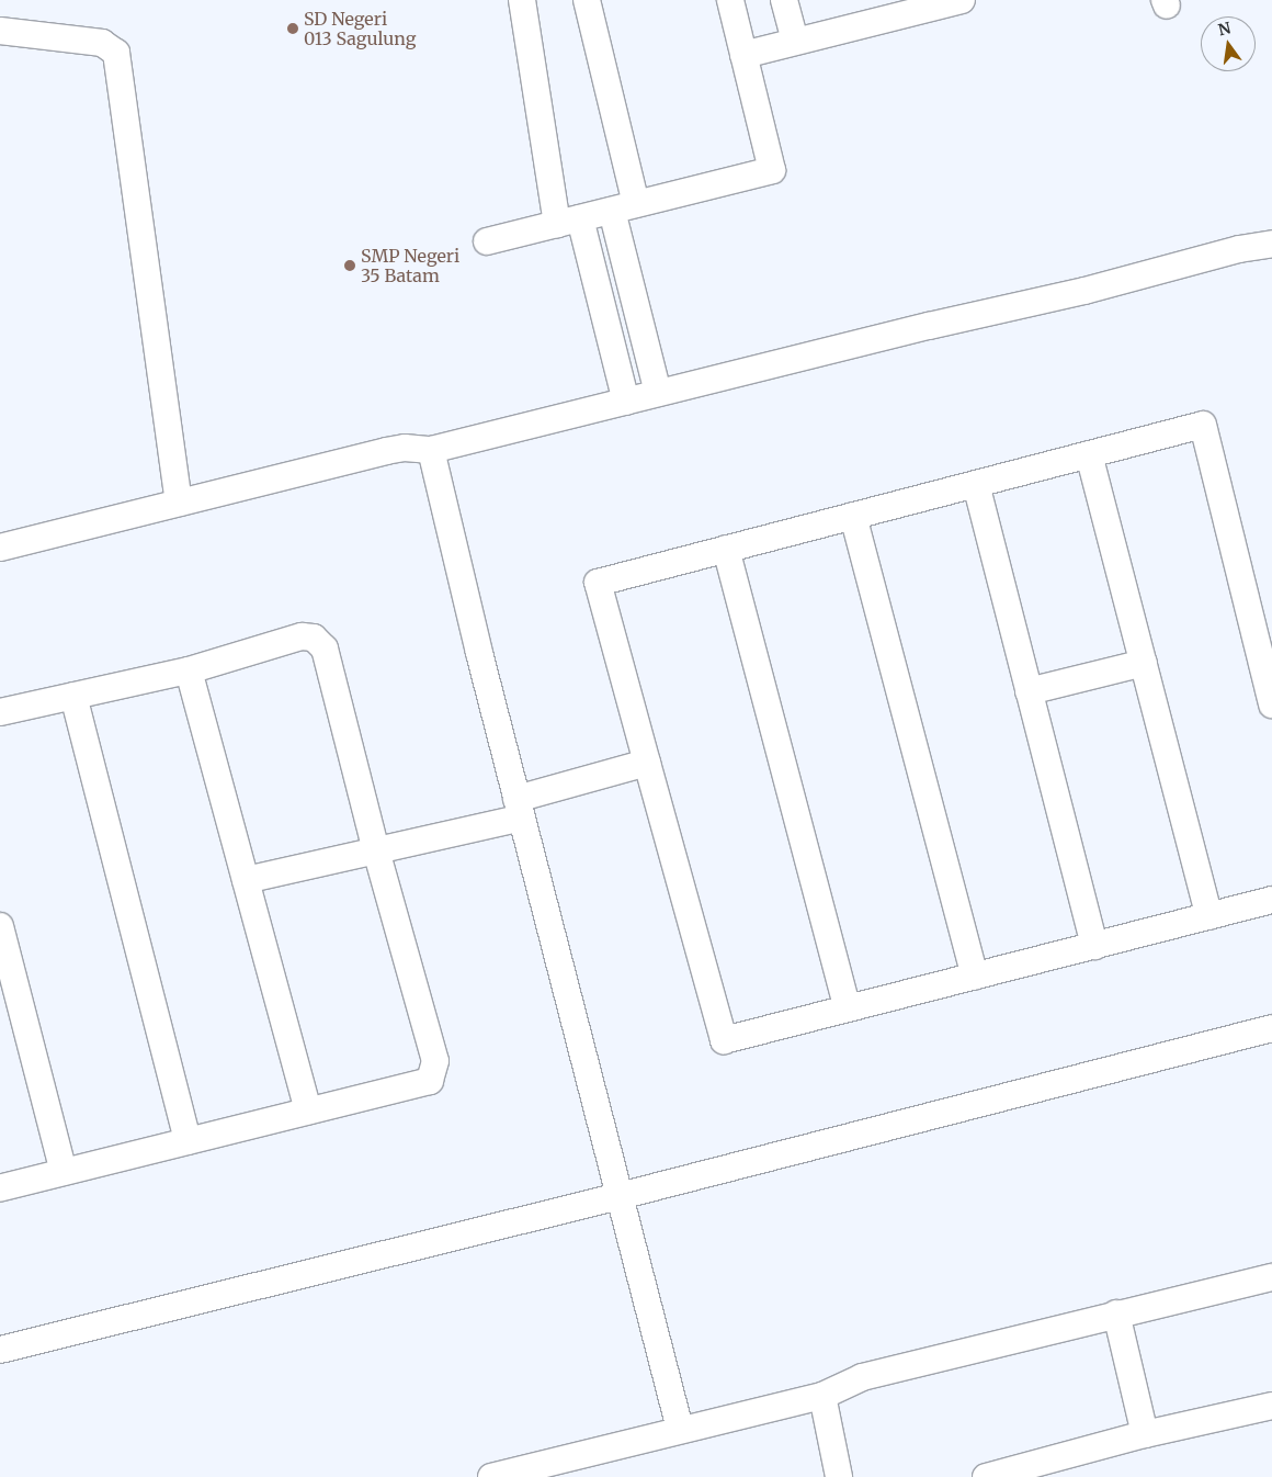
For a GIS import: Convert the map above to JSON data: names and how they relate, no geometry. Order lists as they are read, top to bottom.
{
  "places": ["SD Negeri 013 Sagulung", "SMP Negeri 35 Batam"],
  "north": "top"
}
